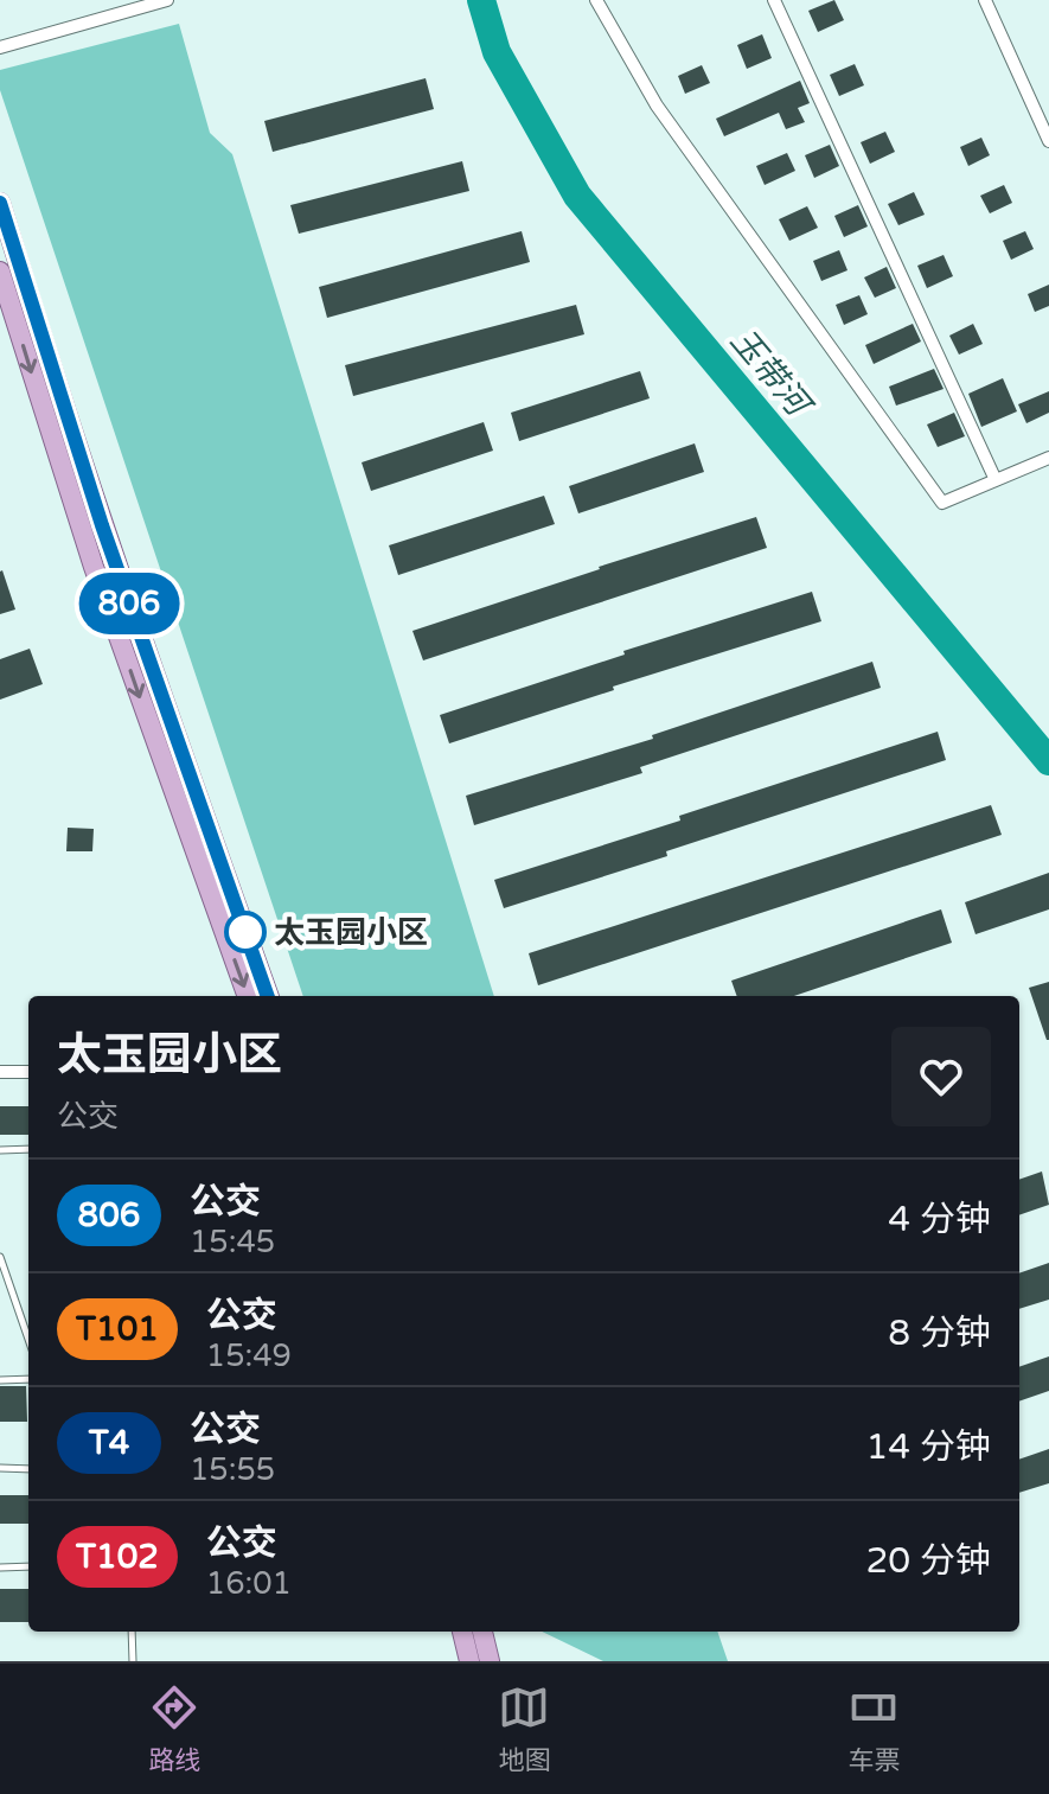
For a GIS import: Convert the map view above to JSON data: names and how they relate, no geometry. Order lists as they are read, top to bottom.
{
  "water": ["玉带河"],
  "places": ["太玉园小区"],
  "lines": ["bus line 806"],
  "page": {
    "on_map": "806",
    "heading": ["太玉园小区", "公交"],
    "list": [
      {
        "mark": "806",
        "name": "公交",
        "note": "15:45",
        "value": "4 分钟"
      },
      {
        "mark": "T101",
        "name": "公交",
        "note": "15:49",
        "value": "8 分钟"
      },
      {
        "mark": "T4",
        "name": "公交",
        "note": "15:55",
        "value": "14 分钟"
      },
      {
        "mark": "T102",
        "name": "公交",
        "note": "16:01",
        "value": "20 分钟"
      }
    ],
    "tabs": ["路线", "地图", "车票"]
  }
}
